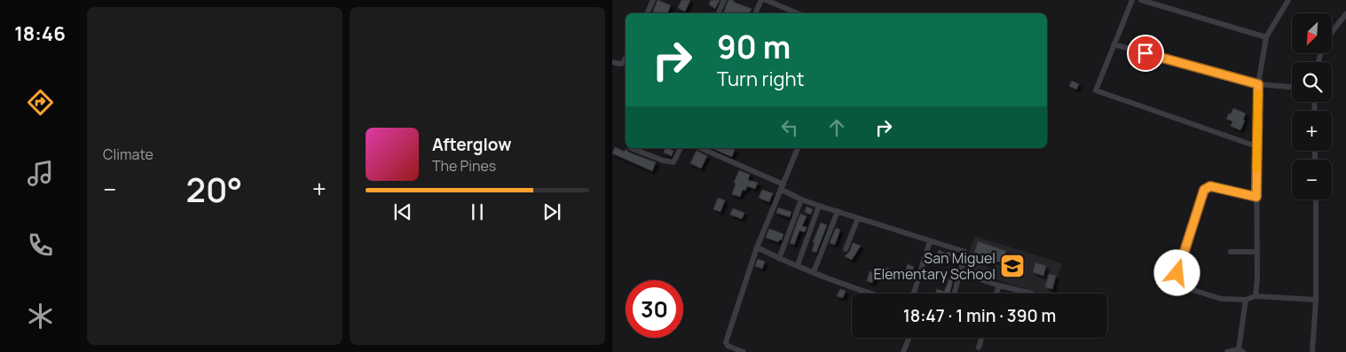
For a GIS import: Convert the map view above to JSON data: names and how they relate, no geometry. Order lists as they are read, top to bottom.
{
  "places": {
    "school or university": ["San Miguel Elementary School"]
  },
  "north": "bottom left",
  "page": {
    "tabs": "18:46",
    "tile": "Climate",
    "map_buttons": ["+", "−"],
    "turn": ["90 m", "Turn right"],
    "song": ["Afterglow", "The Pines"],
    "heat": ["−", "20°", "+"],
    "limit": "30",
    "trip": "18:47 · 1 min · 390 m"
  }
}
